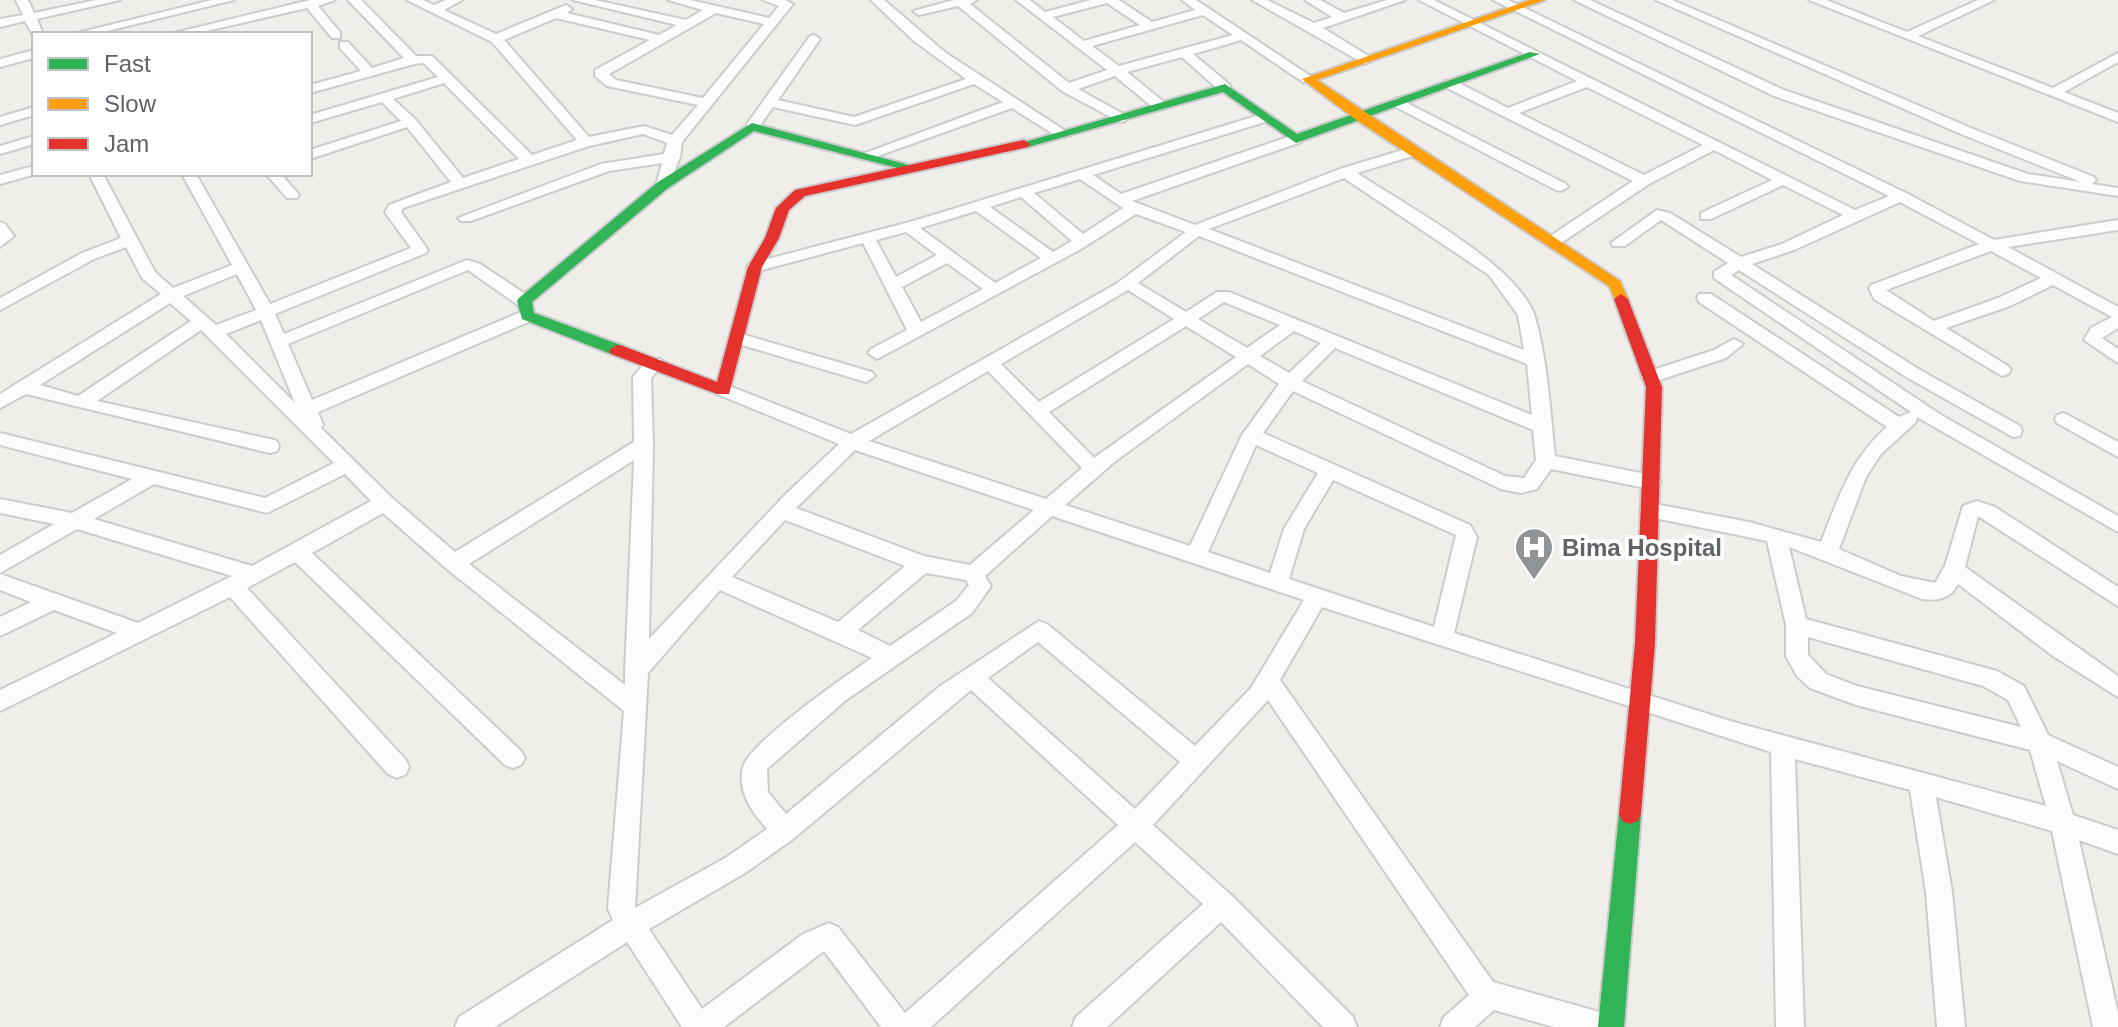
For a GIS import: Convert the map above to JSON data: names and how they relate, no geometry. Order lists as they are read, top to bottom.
{
  "places": {
    "hospital": ["Bima Hospital"]
  },
  "legend": ["Fast", "Slow", "Jam"]
}
